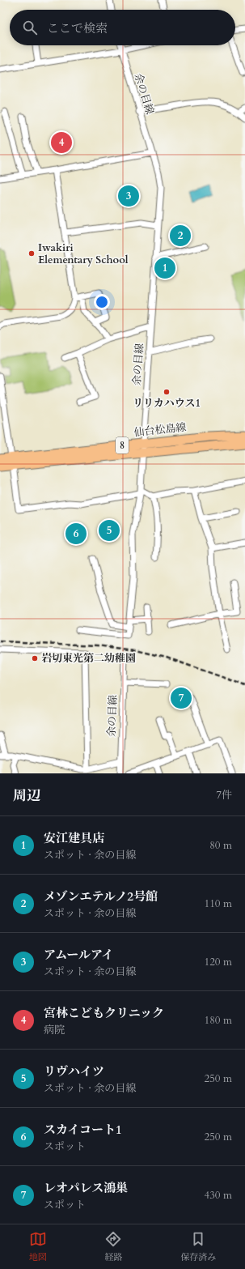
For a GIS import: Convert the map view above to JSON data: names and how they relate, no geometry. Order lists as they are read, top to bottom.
{
  "streets": {
    "main road": ["仙台松島線", "8"],
    "street": ["余の目線"]
  },
  "crossings": [
    ["余の目線", "仙台松島線"]
  ],
  "places": ["Iwakiri Elementary School", "リリカハウス1", "岩切東光第二幼稚園"],
  "page": {
    "search": "ここで検索",
    "pins": [
      "4",
      "3",
      "2",
      "1",
      "5",
      "6",
      "7"
    ],
    "heading": ["周辺", "7件"],
    "list": [
      {
        "mark": "1",
        "name": "安江建具店",
        "note": "スポット · 余の目線",
        "value": "80 m"
      },
      {
        "mark": "2",
        "name": "メゾンエテルノ2号館",
        "note": "スポット · 余の目線",
        "value": "110 m"
      },
      {
        "mark": "3",
        "name": "アムールアイ",
        "note": "スポット · 余の目線",
        "value": "120 m"
      },
      {
        "mark": "4",
        "name": "宮林こどもクリニック",
        "note": "病院",
        "value": "180 m"
      },
      {
        "mark": "5",
        "name": "リヴハイツ",
        "note": "スポット · 余の目線",
        "value": "250 m"
      },
      {
        "mark": "6",
        "name": "スカイコート1",
        "note": "スポット",
        "value": "250 m"
      },
      {
        "mark": "7",
        "name": "レオパレス鴻巣",
        "note": "スポット",
        "value": "430 m"
      }
    ],
    "nav": ["地図", "経路", "保存済み"]
  }
}
